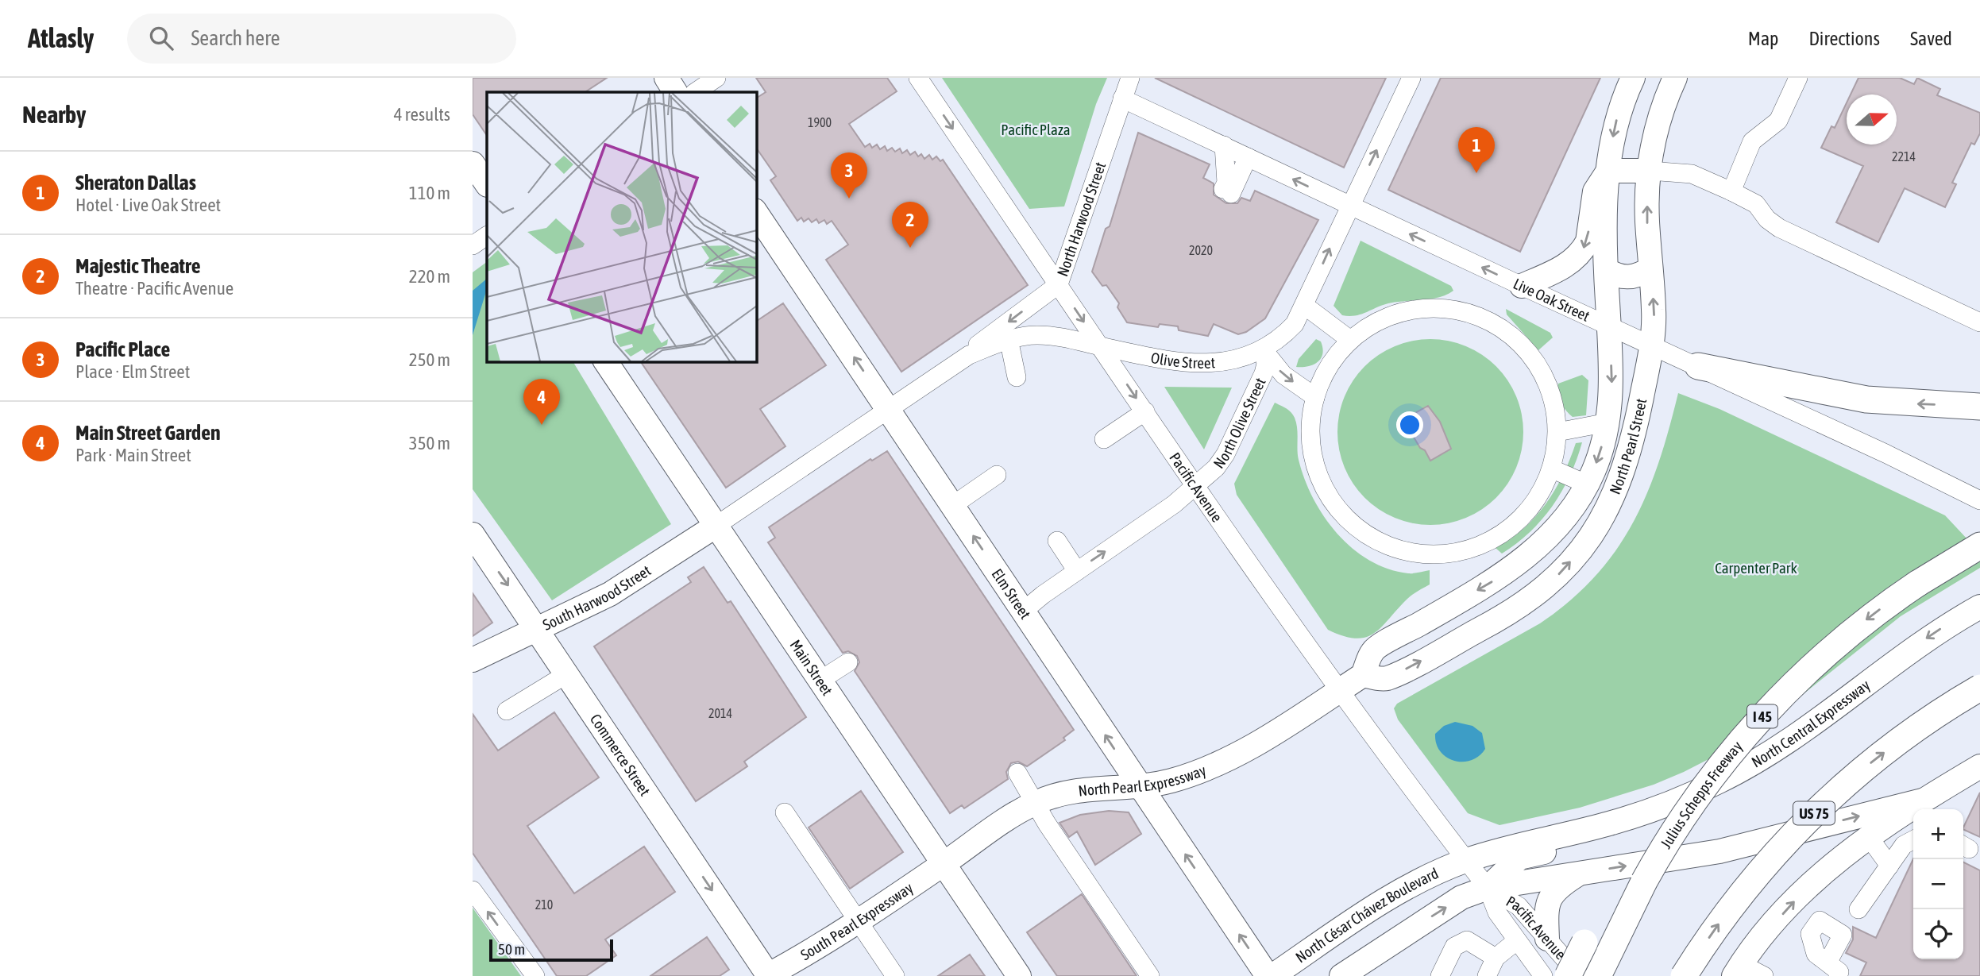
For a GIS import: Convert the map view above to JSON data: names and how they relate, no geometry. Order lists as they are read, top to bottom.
{
  "streets": {
    "highway": ["I 45", "Julius Schepps Freeway", "US 75"],
    "main road": [
      "North Pearl Street",
      "Elm Street",
      "South Harwood Street",
      "Main Street",
      "North Central Expressway",
      "Commerce Street",
      "North Pearl Expressway",
      "North César Chávez Boulevard",
      "South Pearl Expressway"
    ],
    "street": [
      "North Harwood Street",
      "Live Oak Street",
      "Olive Street",
      "North Olive Street",
      "Pacific Avenue"
    ]
  },
  "crossings": [
    ["North Harwood Street", "Live Oak Street"],
    ["North Harwood Street", "Olive Street"],
    ["North Harwood Street", "Pacific Avenue"],
    ["North Harwood Street", "Elm Street"],
    ["North Harwood Street", "South Harwood Street"],
    ["North Harwood Street", "Main Street"],
    ["Live Oak Street", "North Pearl Street"],
    ["Olive Street", "North Olive Street"],
    ["Olive Street", "Pacific Avenue"],
    ["North Olive Street", "Pacific Avenue"],
    ["North Olive Street", "Elm Street"],
    ["Pacific Avenue", "North Central Expressway"],
    ["Pacific Avenue", "North Pearl Expressway"],
    ["Pacific Avenue", "North César Chávez Boulevard"],
    ["Elm Street", "North Pearl Expressway"],
    ["Elm Street", "North César Chávez Boulevard"],
    ["South Harwood Street", "Main Street"],
    ["South Harwood Street", "Commerce Street"],
    ["Main Street", "North Pearl Expressway"],
    ["Main Street", "South Pearl Expressway"],
    ["North Central Expressway", "North César Chávez Boulevard"],
    ["Commerce Street", "South Pearl Expressway"],
    ["North Pearl Expressway", "South Pearl Expressway"]
  ],
  "one_way": ["Elm Street", "Commerce Street"],
  "parks": ["Pacific Plaza", "Carpenter Park"],
  "house_numbers": [
    "1900",
    "2214",
    "2020",
    "2014",
    "210"
  ],
  "scale_bar": "50 m",
  "north": "right",
  "page": {
    "header": "Atlasly",
    "search": "Search here",
    "nav": ["Map", "Directions", "Saved"],
    "heading": ["Nearby", "4 results"],
    "pins": [
      "1",
      "3",
      "2",
      "4"
    ],
    "list": [
      {
        "mark": "1",
        "name": "Sheraton Dallas",
        "note": "Hotel · Live Oak Street",
        "value": "110 m"
      },
      {
        "mark": "2",
        "name": "Majestic Theatre",
        "note": "Theatre · Pacific Avenue",
        "value": "220 m"
      },
      {
        "mark": "3",
        "name": "Pacific Place",
        "note": "Place · Elm Street",
        "value": "250 m"
      },
      {
        "mark": "4",
        "name": "Main Street Garden",
        "note": "Park · Main Street",
        "value": "350 m"
      }
    ],
    "map_buttons": ["+", "−"],
    "scale": "50 m"
  }
}
